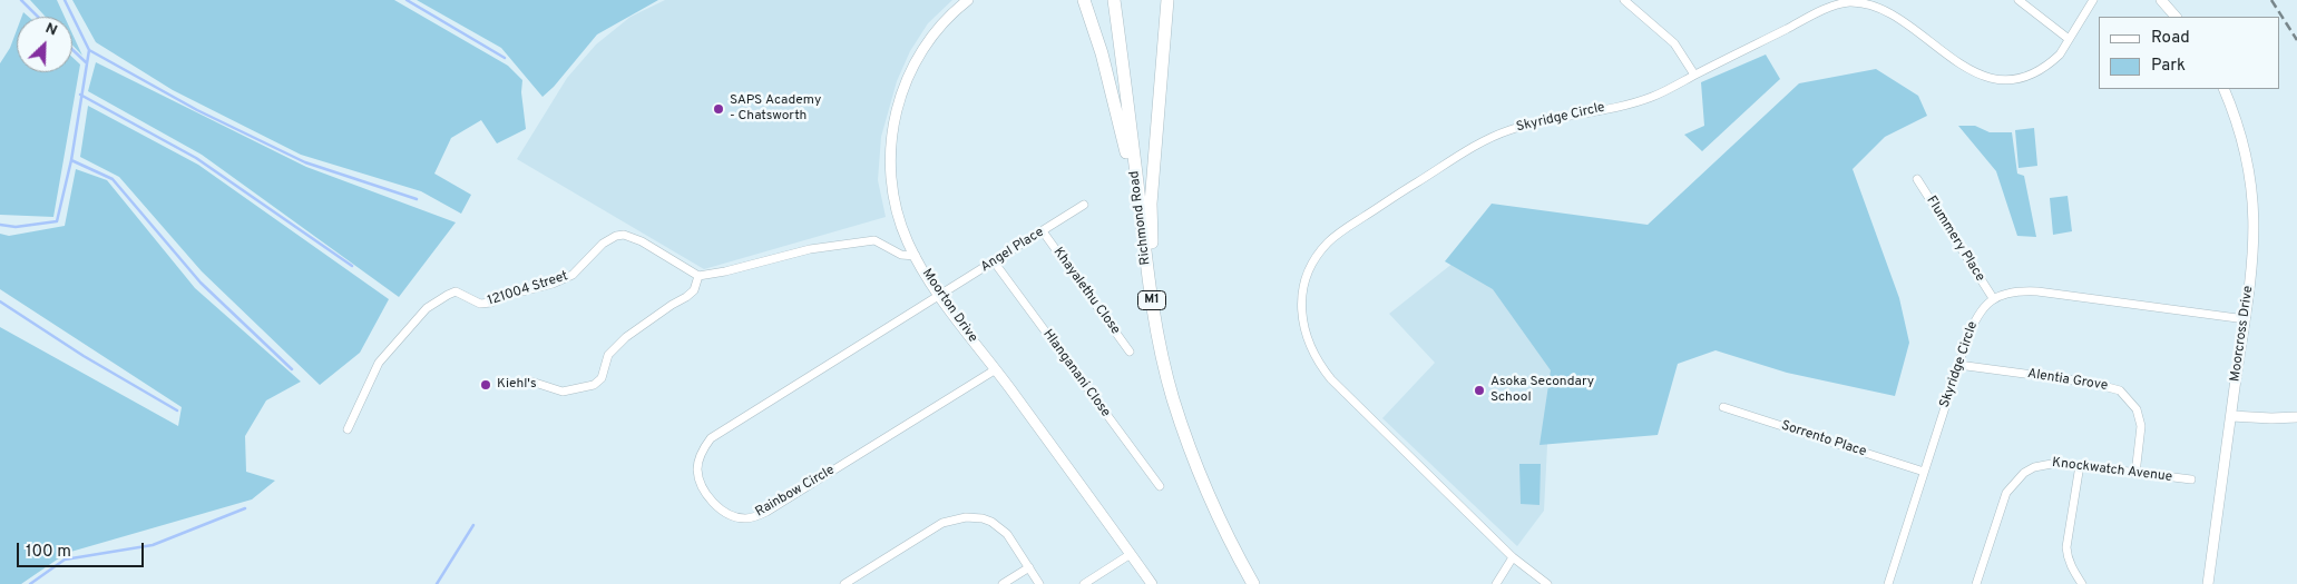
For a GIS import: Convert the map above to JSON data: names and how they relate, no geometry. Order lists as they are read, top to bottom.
{
  "streets": {
    "highway": ["Richmond Road", "M1"],
    "street": [
      "Skyridge Circle",
      "Flummery Place",
      "Angel Place",
      "121004 Street",
      "Khayalethu Close",
      "Moorton Drive",
      "Moorcross Drive",
      "Hlanganani Close",
      "Alentia Grove",
      "Sorrento Place",
      "Knockwatch Avenue",
      "Rainbow Circle"
    ]
  },
  "crossings": [
    ["Skyridge Circle", "Flummery Place"],
    ["Skyridge Circle", "Alentia Grove"],
    ["Skyridge Circle", "Sorrento Place"],
    ["Angel Place", "Khayalethu Close"],
    ["Angel Place", "Moorton Drive"],
    ["Angel Place", "Hlanganani Close"],
    ["Angel Place", "Rainbow Circle"],
    ["Moorton Drive", "Rainbow Circle"],
    ["Alentia Grove", "Knockwatch Avenue"]
  ],
  "places": ["SAPS Academy - Chatsworth", "Kiehl's", "Asoka Secondary School"],
  "legend": ["Road", "Park"],
  "scale_bar": "100 m",
  "north": "top right"
}
